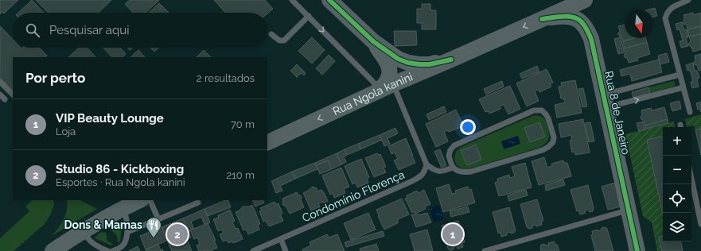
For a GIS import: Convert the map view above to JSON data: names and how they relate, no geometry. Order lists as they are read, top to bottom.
{
  "streets": {
    "street": ["Rua Ngola kanini", "Rua 8 de Janeiro"],
    "lane": ["Condomínio Florença"]
  },
  "crossings": [
    ["Rua Ngola kanini", "Rua 8 de Janeiro"]
  ],
  "one_way": ["Rua Ngola kanini"],
  "places": {
    "restaurant": ["Dons & Mamas"]
  },
  "north": "bottom",
  "page": {
    "search": "Pesquisar aqui",
    "heading": ["Por perto", "2 resultados"],
    "list": [
      {
        "mark": "1",
        "name": "VIP Beauty Lounge",
        "note": "Loja",
        "value": "70 m"
      },
      {
        "mark": "2",
        "name": "Studio 86 - Kickboxing",
        "note": "Esportes · Rua Ngola kanini",
        "value": "210 m"
      }
    ],
    "map_buttons": ["+", "−"],
    "pins": ["1", "2"]
  }
}
